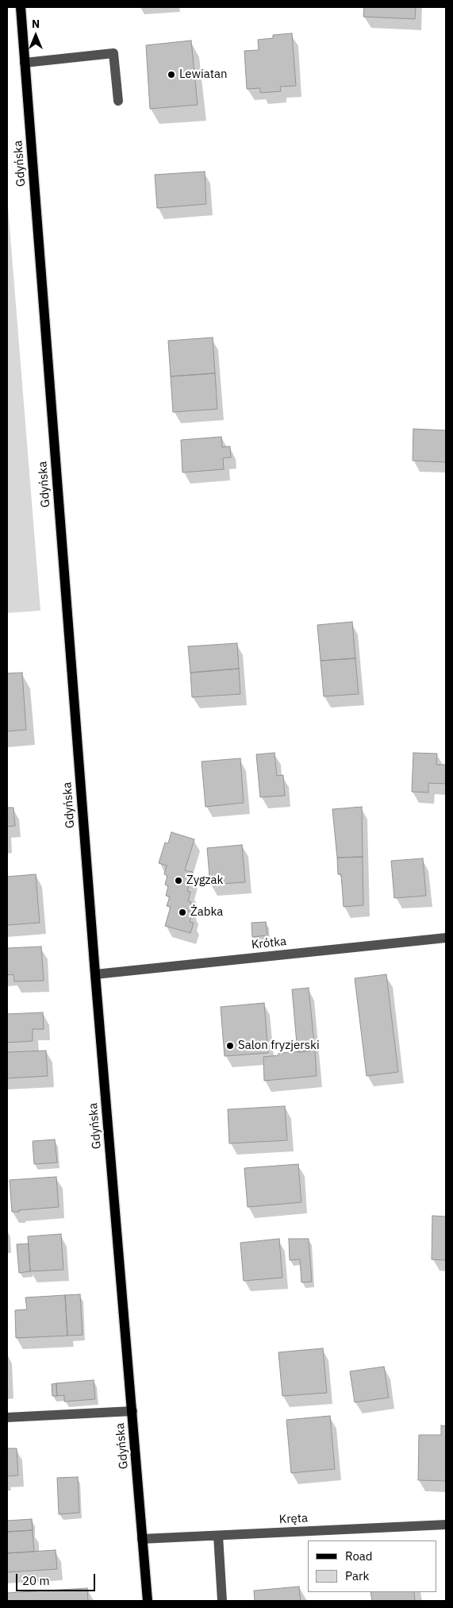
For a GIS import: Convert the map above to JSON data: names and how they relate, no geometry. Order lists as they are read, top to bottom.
{
  "streets": {
    "main road": ["Gdyńska"],
    "street": ["Krótka", "Kręta"]
  },
  "crossings": [
    ["Gdyńska", "Krótka"],
    ["Gdyńska", "Kręta"]
  ],
  "places": [
    "Lewiatan",
    "Zygzak",
    "Żabka",
    "Salon fryzjerski"
  ],
  "legend": ["Road", "Park"],
  "scale_bar": "20 m",
  "north": "top"
}
